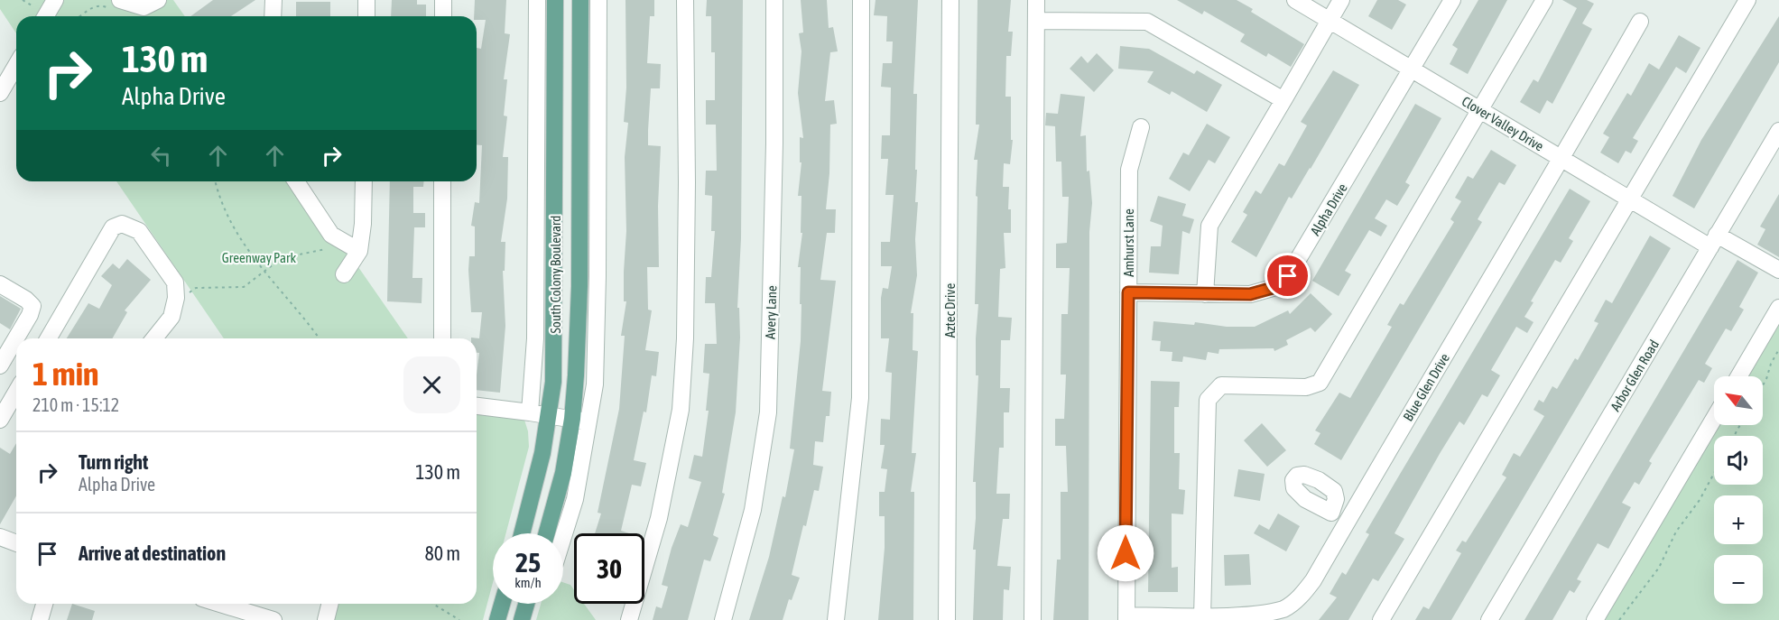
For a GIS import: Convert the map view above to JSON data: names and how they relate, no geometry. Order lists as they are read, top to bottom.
{
  "streets": {
    "main road": ["South Colony Boulevard"],
    "street": [
      "Clover Valley Drive",
      "Alpha Drive",
      "Amhurst Lane",
      "Aztec Drive",
      "Avery Lane",
      "Arbor Glen Road",
      "Blue Glen Drive"
    ]
  },
  "crossings": [
    ["Clover Valley Drive", "Alpha Drive"],
    ["Clover Valley Drive", "Arbor Glen Road"],
    ["Clover Valley Drive", "Blue Glen Drive"],
    ["Alpha Drive", "Amhurst Lane"],
    ["Amhurst Lane", "Blue Glen Drive"]
  ],
  "parks": ["Greenway Park"],
  "north": "top left",
  "page": {
    "turn": ["130 m", "Alpha Drive"],
    "heading": ["1 min", "210 m · 15:12"],
    "map_buttons": ["+", "−"],
    "list": [
      {
        "name": "Turn right",
        "note": "Alpha Drive",
        "value": "130 m"
      },
      {
        "name": "Arrive at destination",
        "value": "80 m"
      }
    ],
    "speed": "25 km/h",
    "limit": "30"
  }
}
